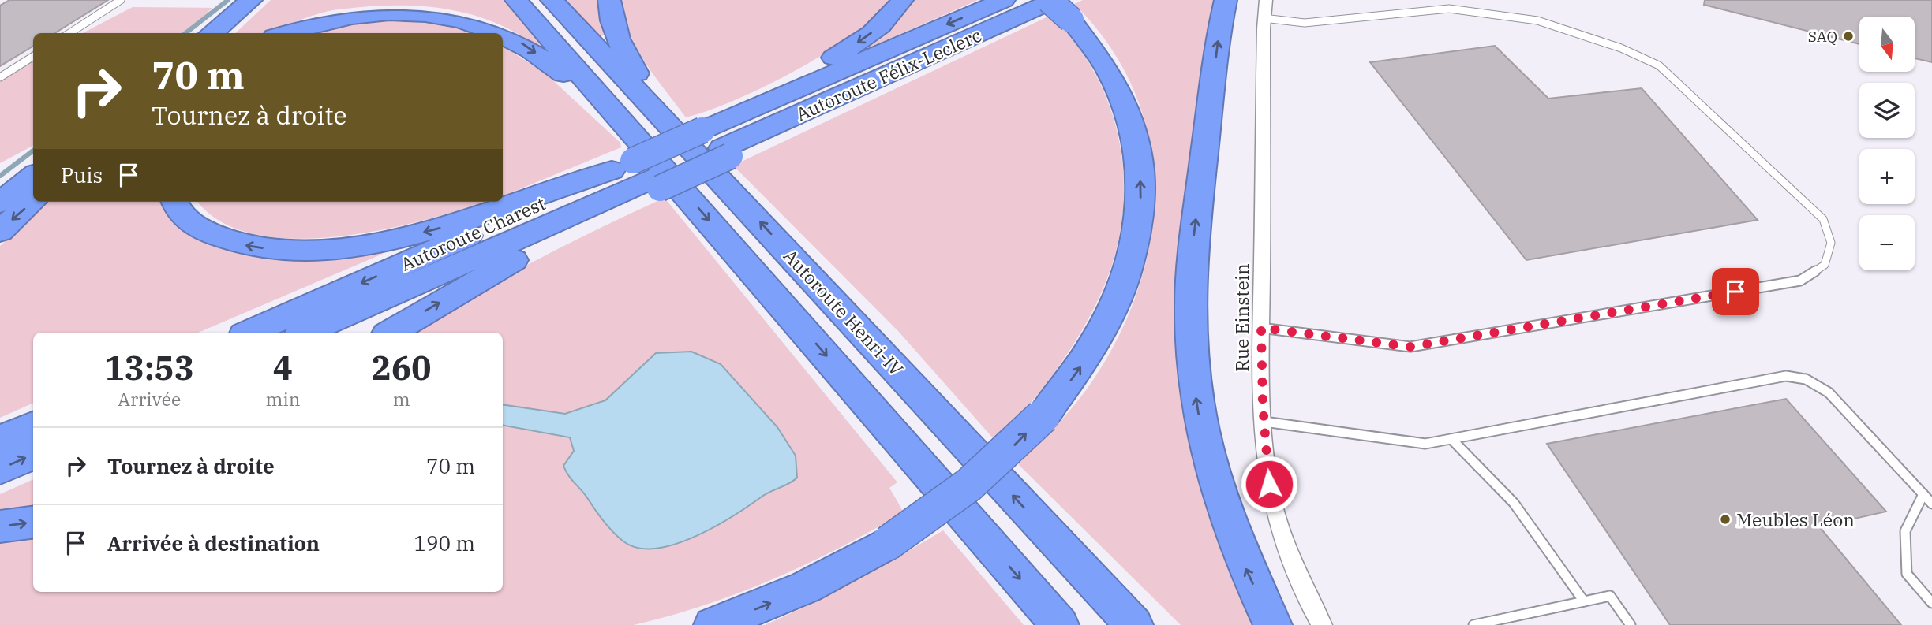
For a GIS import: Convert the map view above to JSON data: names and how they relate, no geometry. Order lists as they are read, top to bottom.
{
  "streets": {
    "highway": ["Autoroute Félix-Leclerc", "Autoroute Charest", "Autoroute Henri-IV"],
    "street": ["Rue Einstein"]
  },
  "crossings": [
    ["Autoroute Félix-Leclerc", "Autoroute Charest"]
  ],
  "places": ["SAQ", "Meubles Léon"],
  "north": "bottom",
  "page": {
    "map_buttons": ["+", "−"],
    "turn": ["70 m", "Tournez à droite"],
    "then": "Puis",
    "eta": [
      "13:53",
      "Arrivée",
      "4",
      "min",
      "260",
      "m"
    ],
    "list": [
      {
        "name": "Tournez à droite",
        "value": "70 m"
      },
      {
        "name": "Arrivée à destination",
        "value": "190 m"
      }
    ]
  }
}
